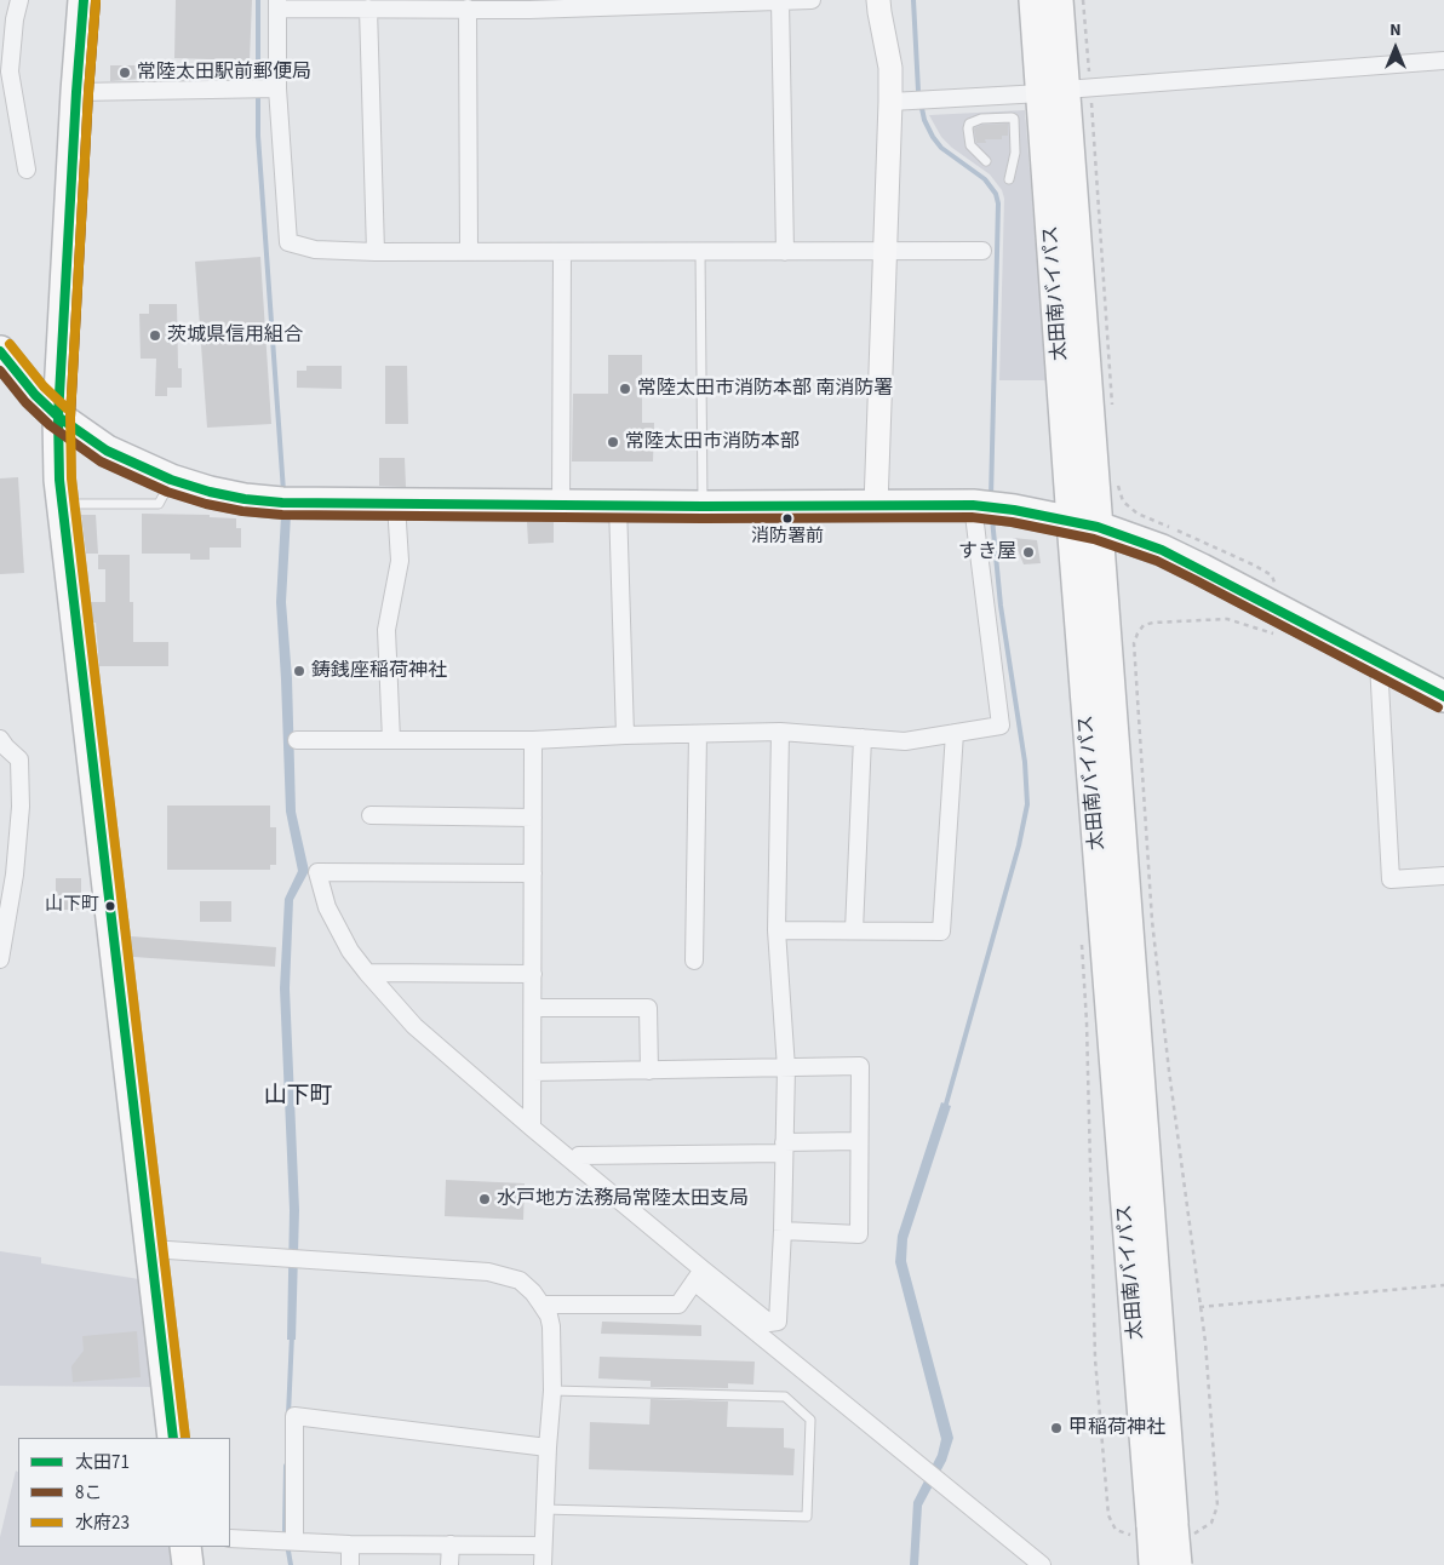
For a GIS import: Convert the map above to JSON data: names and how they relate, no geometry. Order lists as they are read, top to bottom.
{
  "streets": {
    "highway": ["太田南バイパス"]
  },
  "districts": ["山下町"],
  "places": [
    "常陸太田駅前郵便局",
    "茨城県信用組合",
    "常陸太田市消防本部 南消防署",
    "常陸太田市消防本部",
    "消防署前",
    "すき屋",
    "鋳銭座稲荷神社",
    "山下町",
    "水戸地方法務局常陸太田支局",
    "甲稲荷神社"
  ],
  "lines": ["transit line 太田71", "transit line 8こ", "transit line 水府23"],
  "legend": ["太田71", "8こ", "水府23"],
  "north": "top"
}
